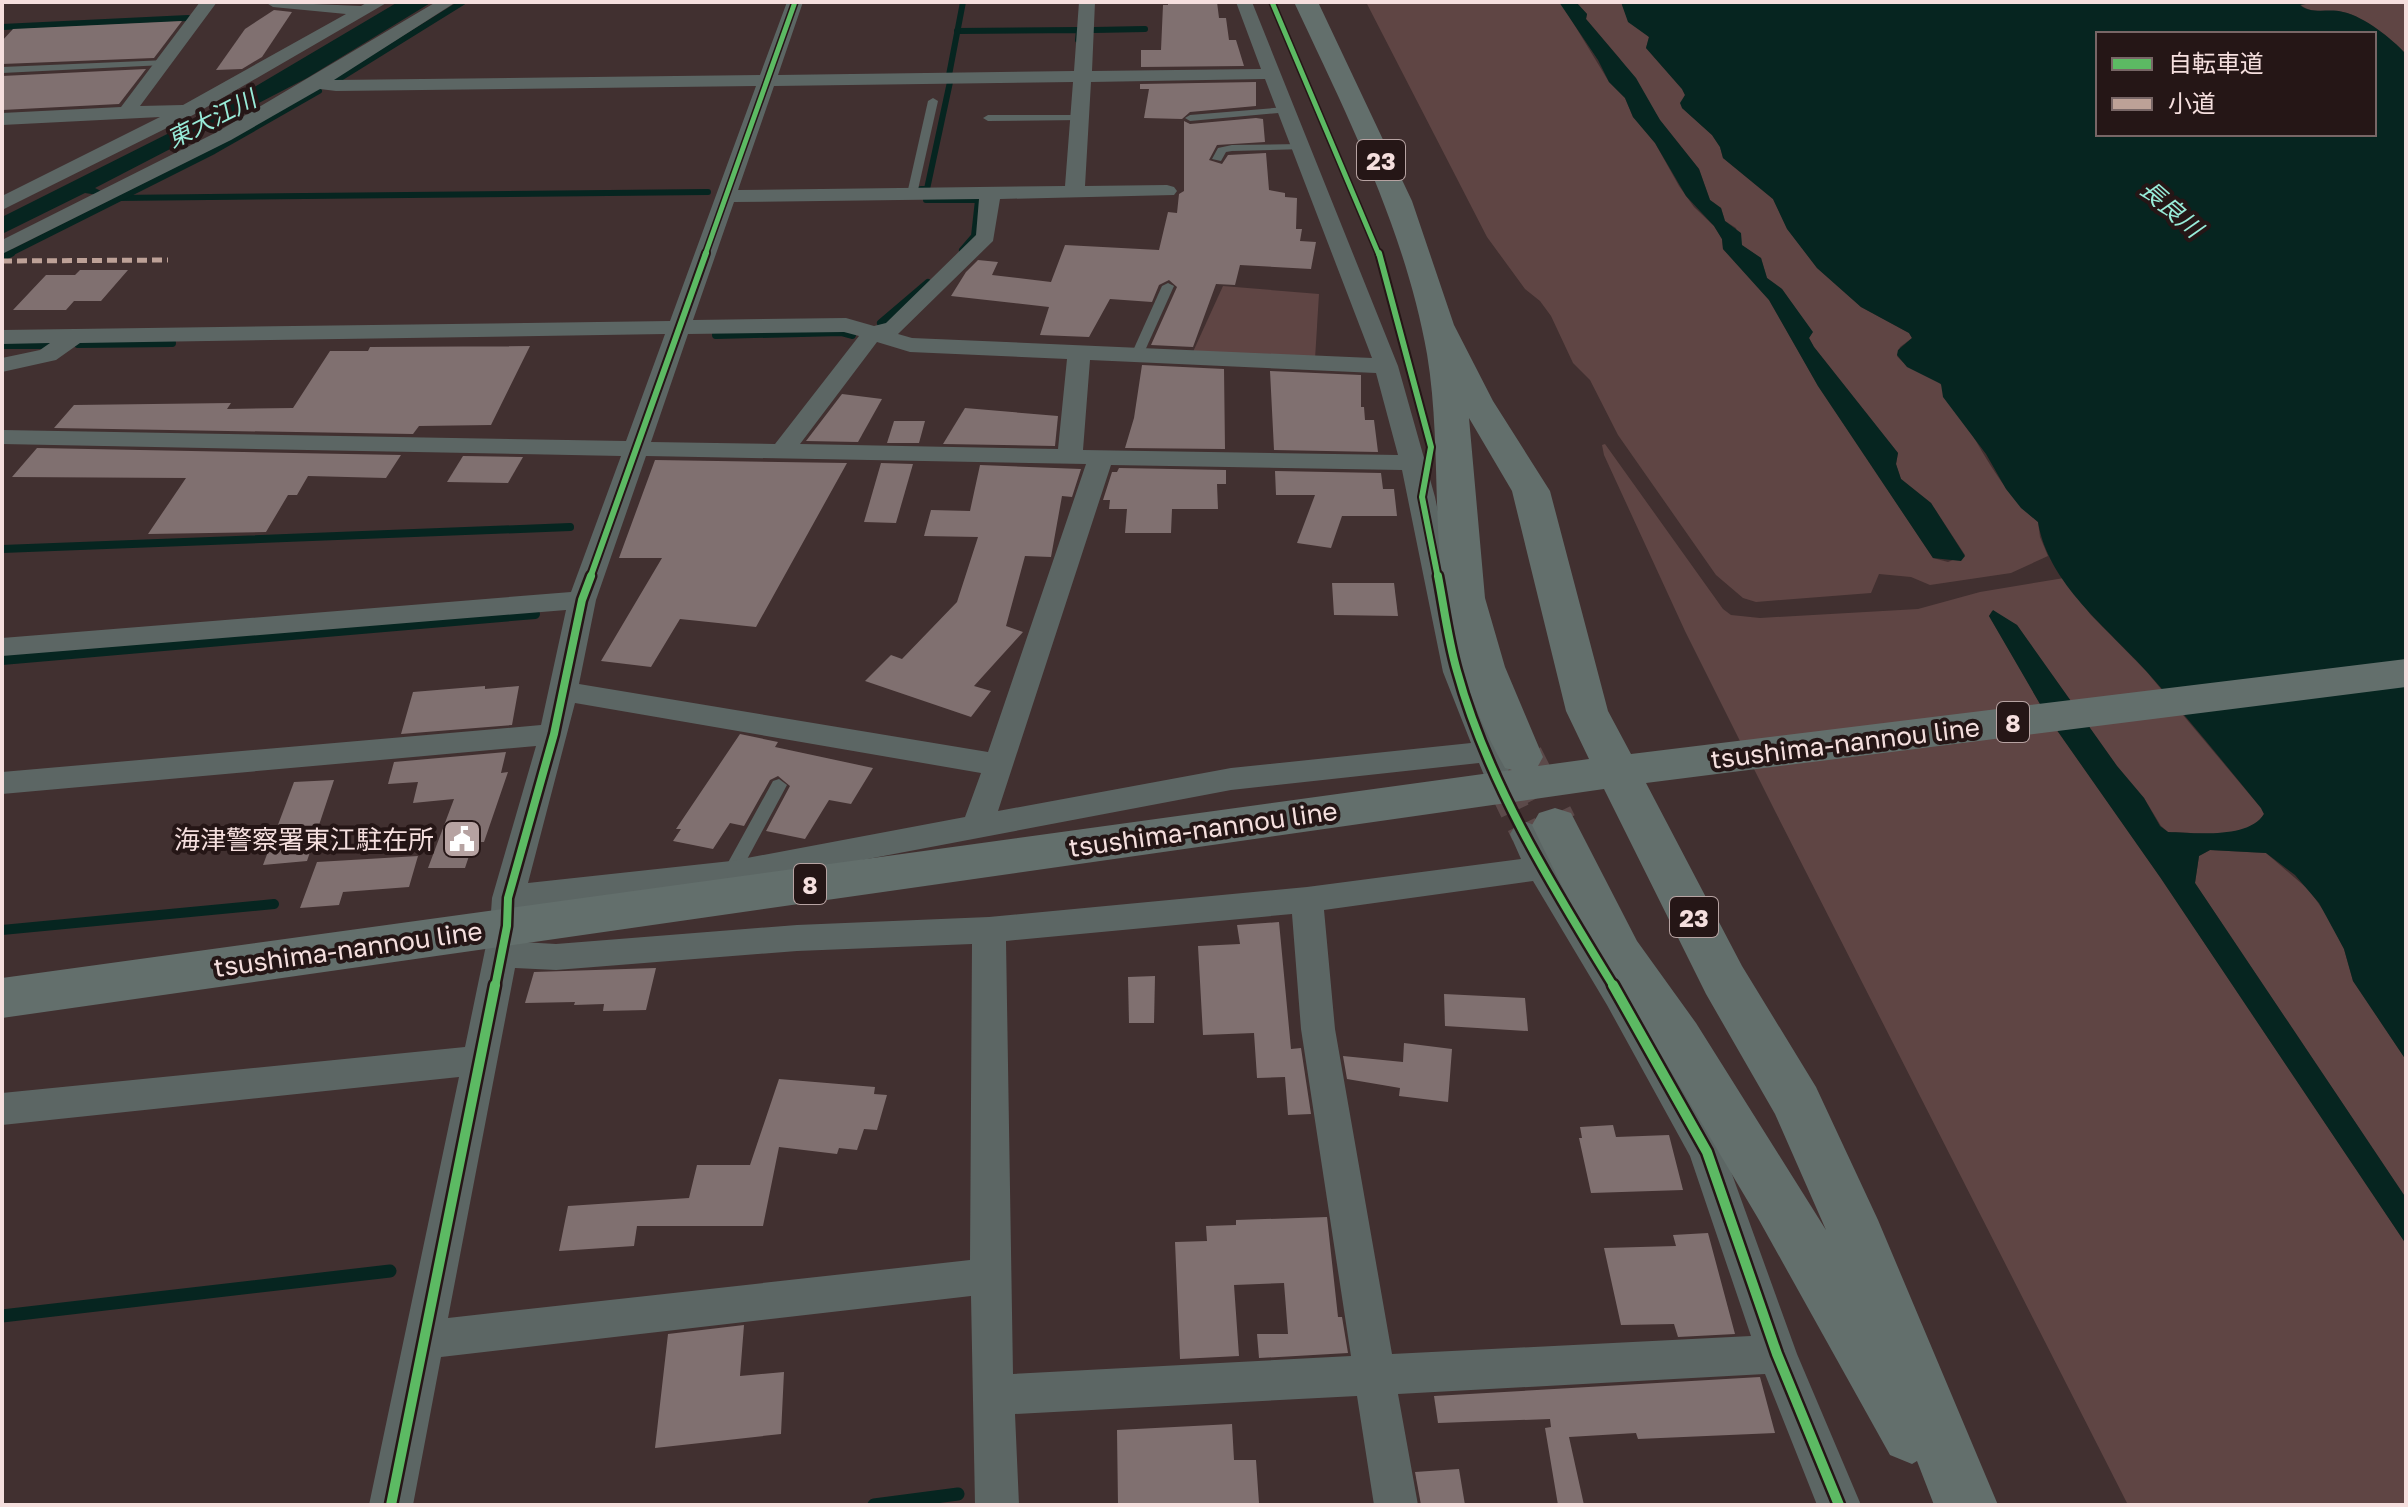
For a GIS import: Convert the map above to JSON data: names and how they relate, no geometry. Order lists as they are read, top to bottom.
{
  "streets": {
    "main road": ["23", "8", "tsushima-nannou line"]
  },
  "crossings": [
    ["23", "tsushima-nannou line"]
  ],
  "water": ["東大江川", "長良川"],
  "places": {
    "public building": ["海津警察署東江駐在所"]
  },
  "legend": ["自転車道", "小道"]
}
